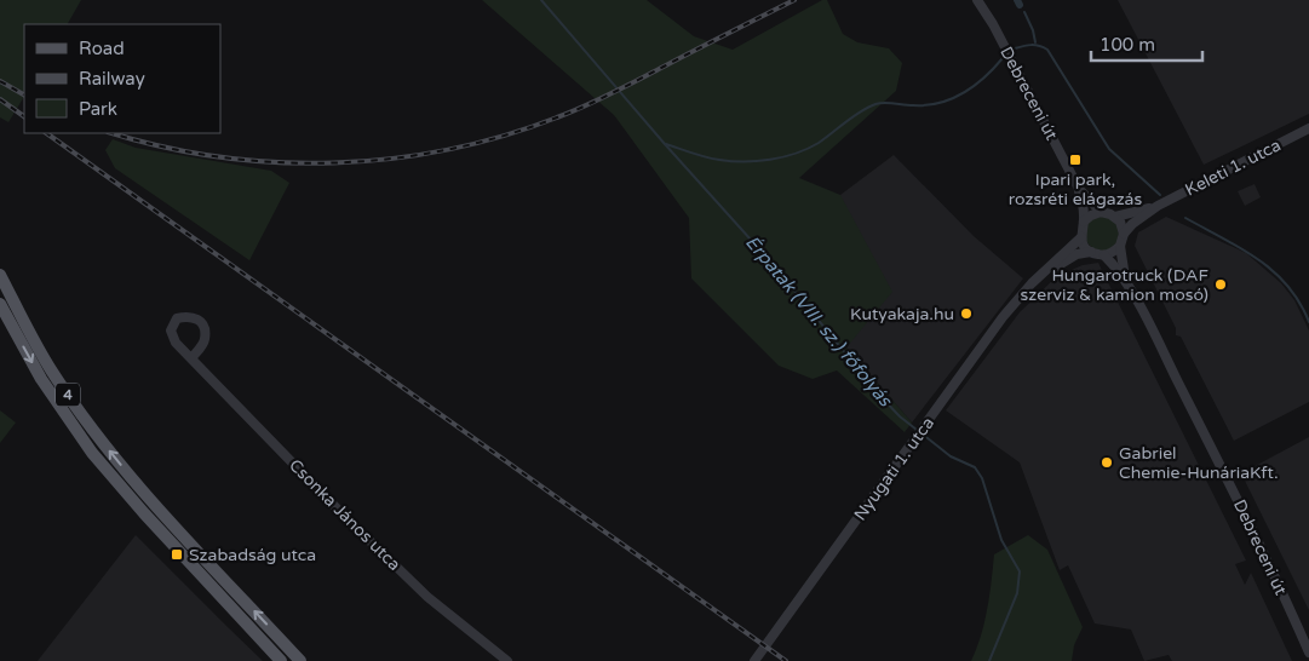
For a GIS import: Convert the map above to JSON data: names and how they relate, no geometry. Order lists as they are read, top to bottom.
{
  "streets": {
    "main road": ["4"],
    "street": [
      "Debreceni út",
      "Keleti 1. utca",
      "Nyugati 1. utca",
      "Csonka János utca"
    ]
  },
  "water": ["Érpatak (VIII. sz.) főfolyás"],
  "places": {
    "transit": ["Ipari park, rozsréti elágazás", "Szabadság utca"],
    "other": ["Hungarotruck (DAF szerviz & kamion mosó)", "Kutyakaja.hu", "Gabriel Chemie-HunáriaKft."]
  },
  "legend": ["Road", "Railway", "Park"],
  "scale_bar": "100 m"
}
